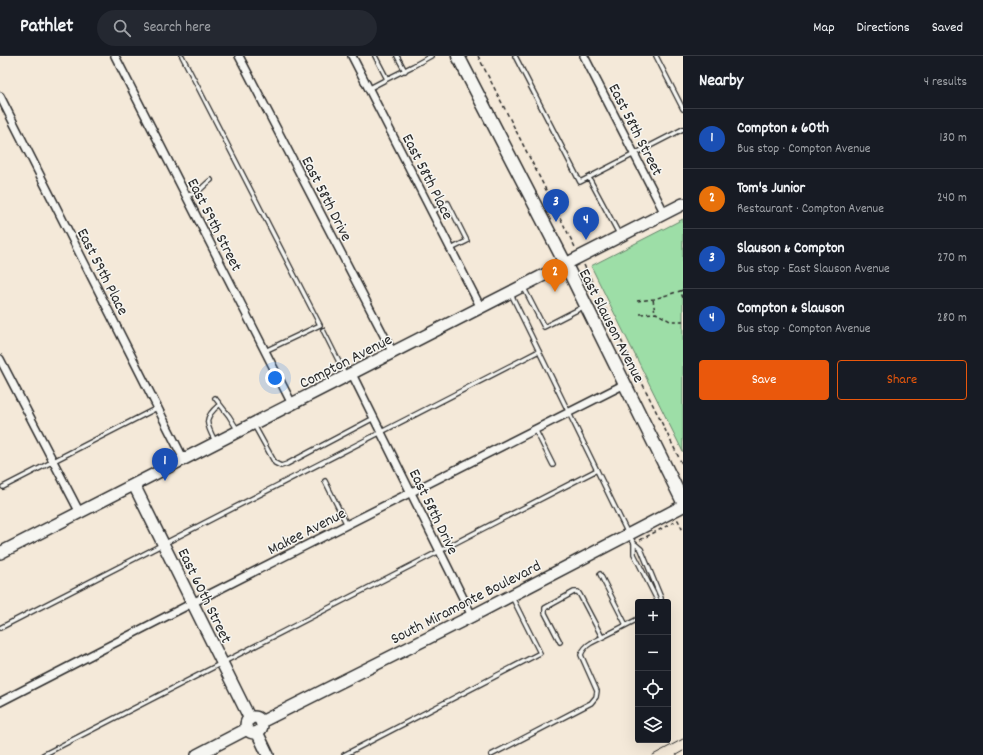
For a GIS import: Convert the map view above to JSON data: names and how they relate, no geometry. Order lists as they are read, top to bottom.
{
  "streets": {
    "main road": ["East Slauson Avenue"],
    "street": [
      "East 58th Street",
      "East 58th Place",
      "East 58th Drive",
      "East 59th Street",
      "East 59th Place",
      "Compton Avenue",
      "Makee Avenue",
      "East 60th Street",
      "South Miramonte Boulevard"
    ]
  },
  "crossings": [
    ["East 58th Street", "Compton Avenue"],
    ["East 58th Place", "Compton Avenue"],
    ["East 58th Drive", "Compton Avenue"],
    ["East 58th Drive", "Makee Avenue"],
    ["East 58th Drive", "South Miramonte Boulevard"],
    ["East 59th Street", "Compton Avenue"],
    ["East 59th Place", "Compton Avenue"],
    ["East Slauson Avenue", "Compton Avenue"],
    ["East Slauson Avenue", "Makee Avenue"],
    ["Compton Avenue", "East 60th Street"],
    ["Makee Avenue", "East 60th Street"],
    ["East 60th Street", "South Miramonte Boulevard"]
  ],
  "page": {
    "header": "Pathlet",
    "search": "Search here",
    "nav": ["Map", "Directions", "Saved"],
    "heading": ["Nearby", "4 results"],
    "list": [
      {
        "mark": "1",
        "name": "Compton & 60th",
        "note": "Bus stop · Compton Avenue",
        "value": "130 m"
      },
      {
        "mark": "2",
        "name": "Tom's Junior",
        "note": "Restaurant · Compton Avenue",
        "value": "240 m"
      },
      {
        "mark": "3",
        "name": "Slauson & Compton",
        "note": "Bus stop · East Slauson Avenue",
        "value": "270 m"
      },
      {
        "mark": "4",
        "name": "Compton & Slauson",
        "note": "Bus stop · Compton Avenue",
        "value": "280 m"
      }
    ],
    "pins": [
      "3",
      "4",
      "2",
      "1"
    ],
    "buttons": ["Save", "Share"],
    "map_buttons": ["+", "−"]
  }
}
